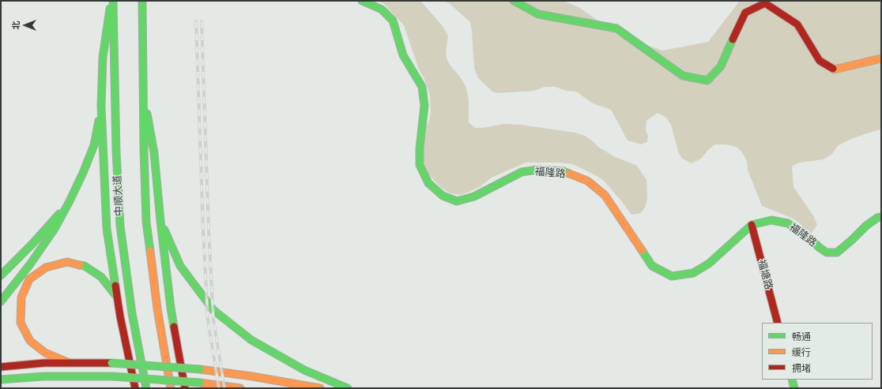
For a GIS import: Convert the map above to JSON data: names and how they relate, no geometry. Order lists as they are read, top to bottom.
{
  "streets": {
    "main road": ["福隆路", "中顺大道", "福塘路"]
  },
  "crossings": [
    ["福隆路", "福塘路"]
  ],
  "legend": ["畅通", "缓行", "拥堵"],
  "north": "left"
}
